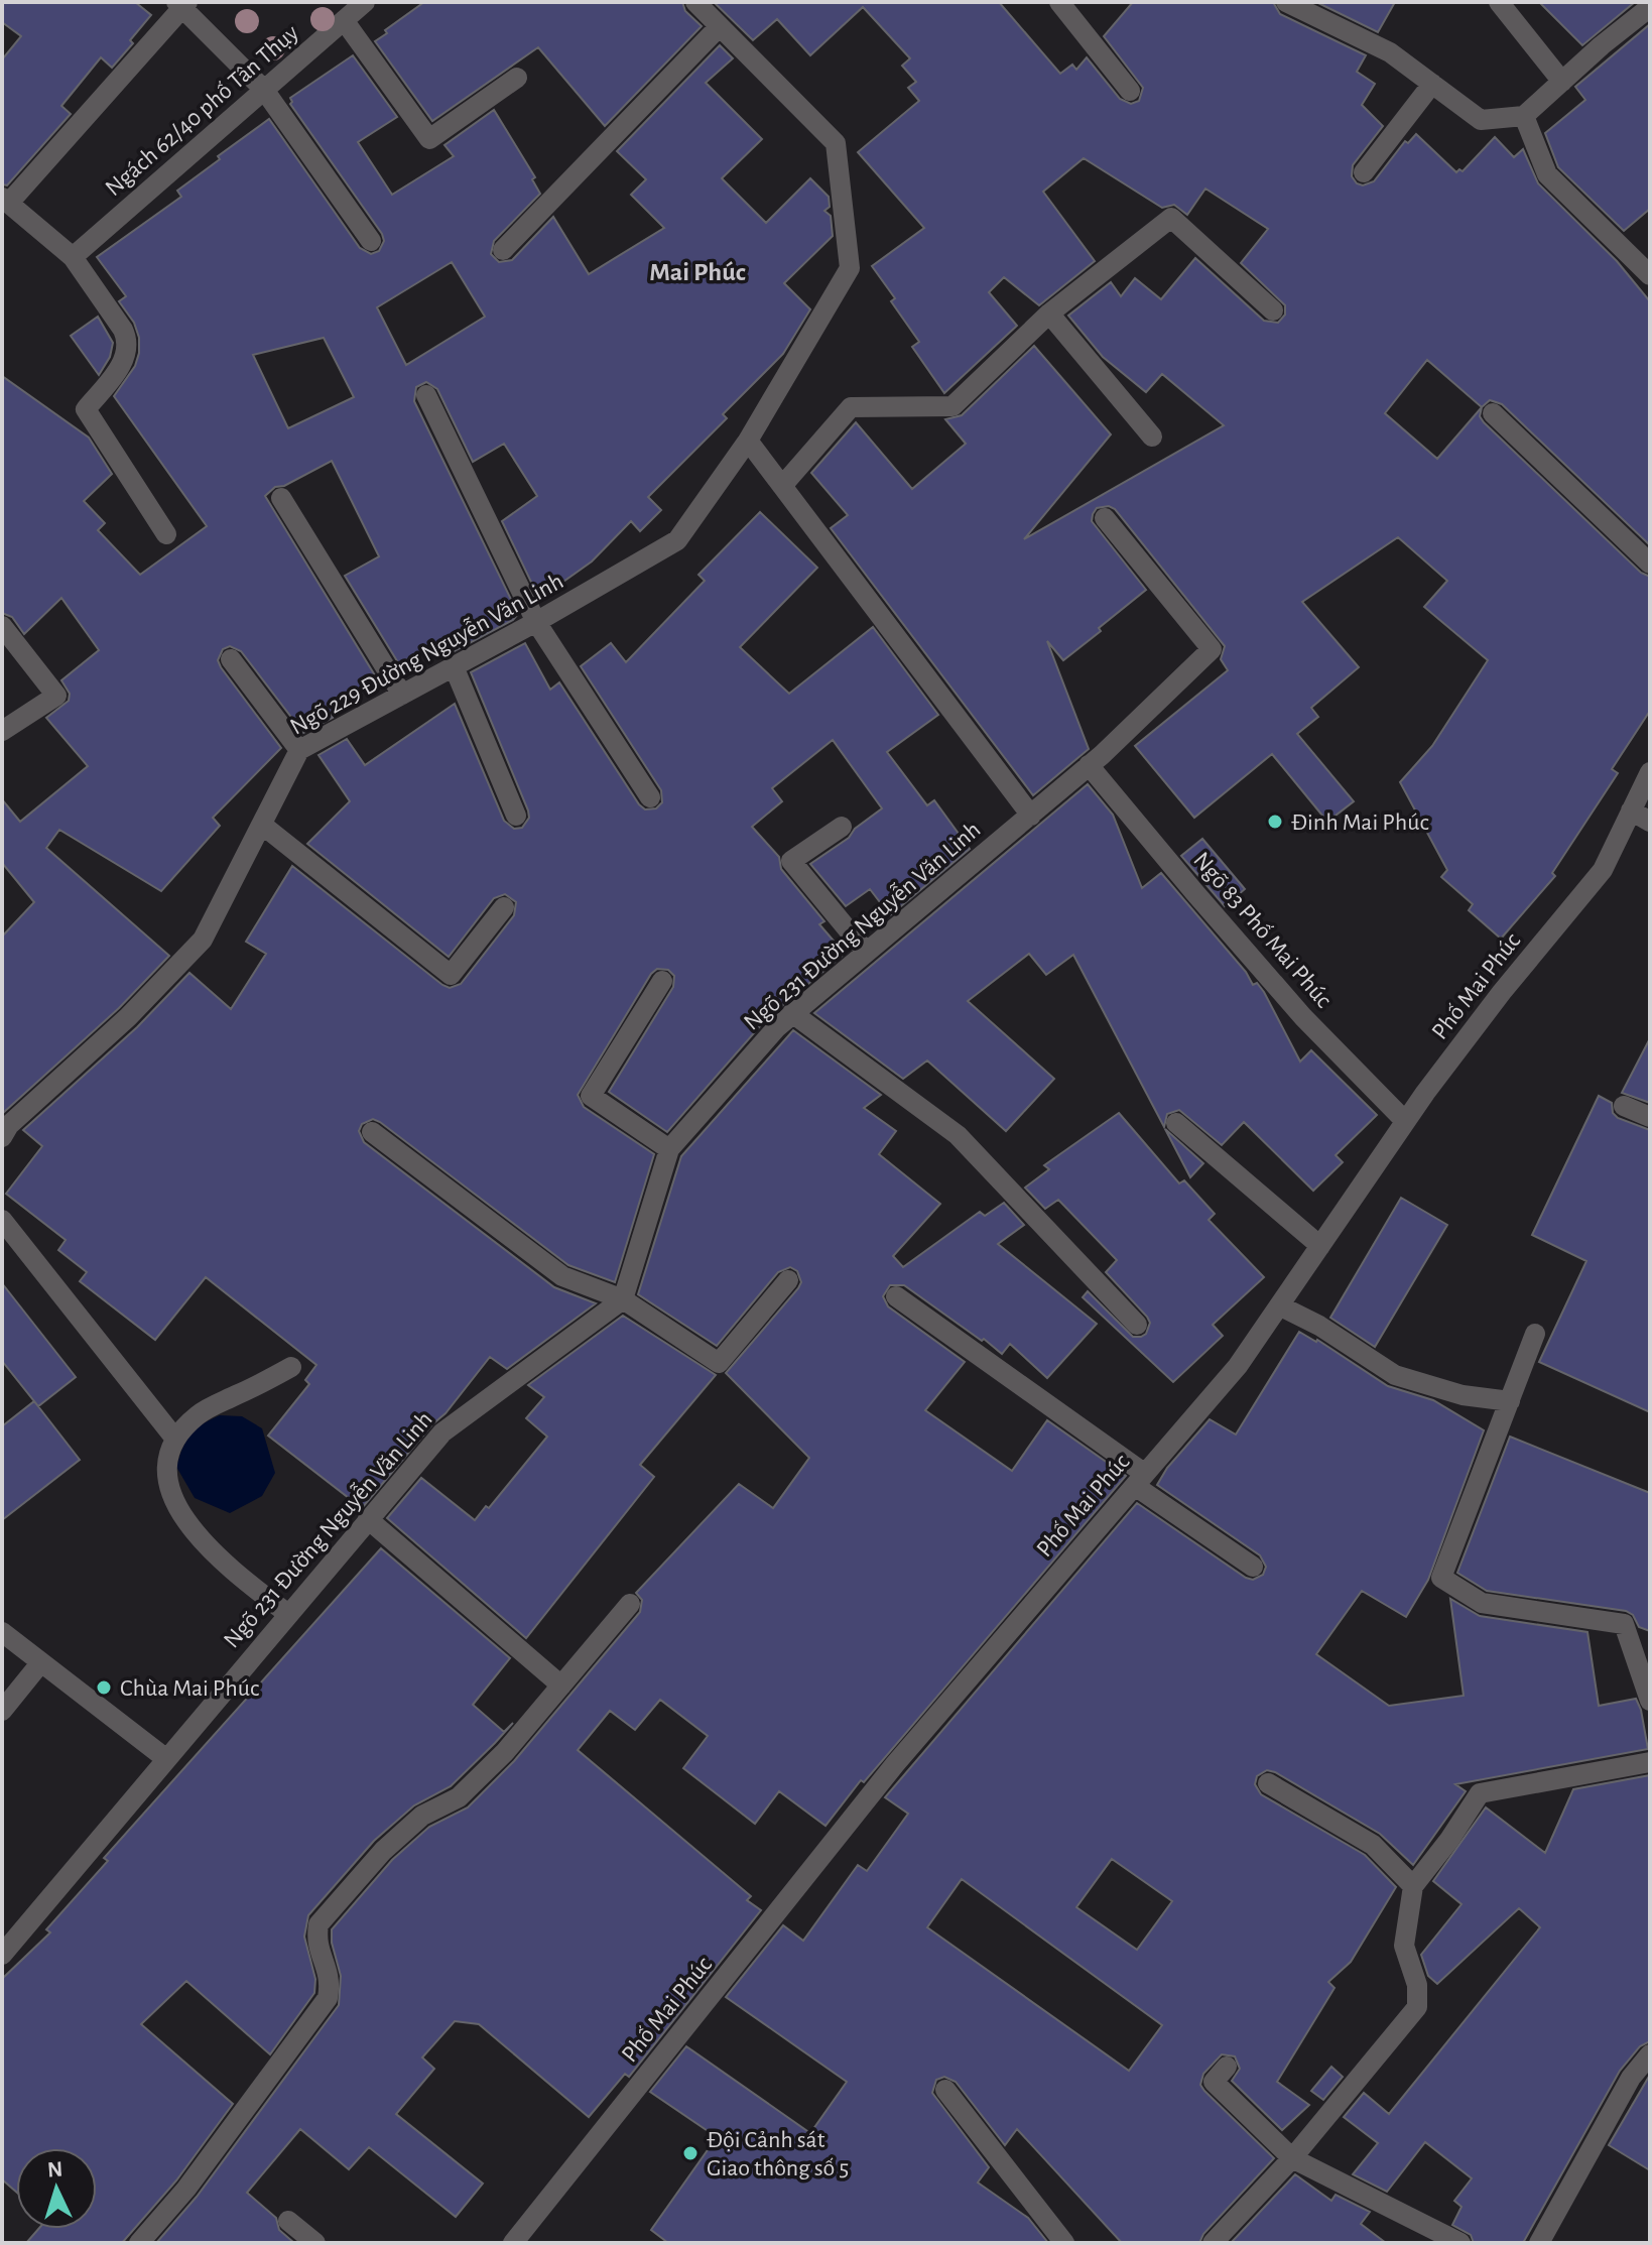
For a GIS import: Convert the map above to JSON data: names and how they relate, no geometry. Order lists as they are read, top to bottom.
{
  "streets": {
    "street": [
      "Ngách 62/40 phố Tân Thụy",
      "Ngõ 229 Đường Nguyễn Văn Linh",
      "Ngõ 231 Đường Nguyễn Văn Linh",
      "Ngõ 83 Phố Mai Phúc",
      "Phố Mai Phúc"
    ]
  },
  "crossings": [
    ["Ngõ 231 Đường Nguyễn Văn Linh", "Ngõ 83 Phố Mai Phúc"],
    ["Ngõ 83 Phố Mai Phúc", "Phố Mai Phúc"]
  ],
  "districts": ["Mai Phúc"],
  "places": ["Đinh Mai Phúc", "Chùa Mai Phúc", "Đội Cảnh sát Giao thông số 5"],
  "north": "top"
}
